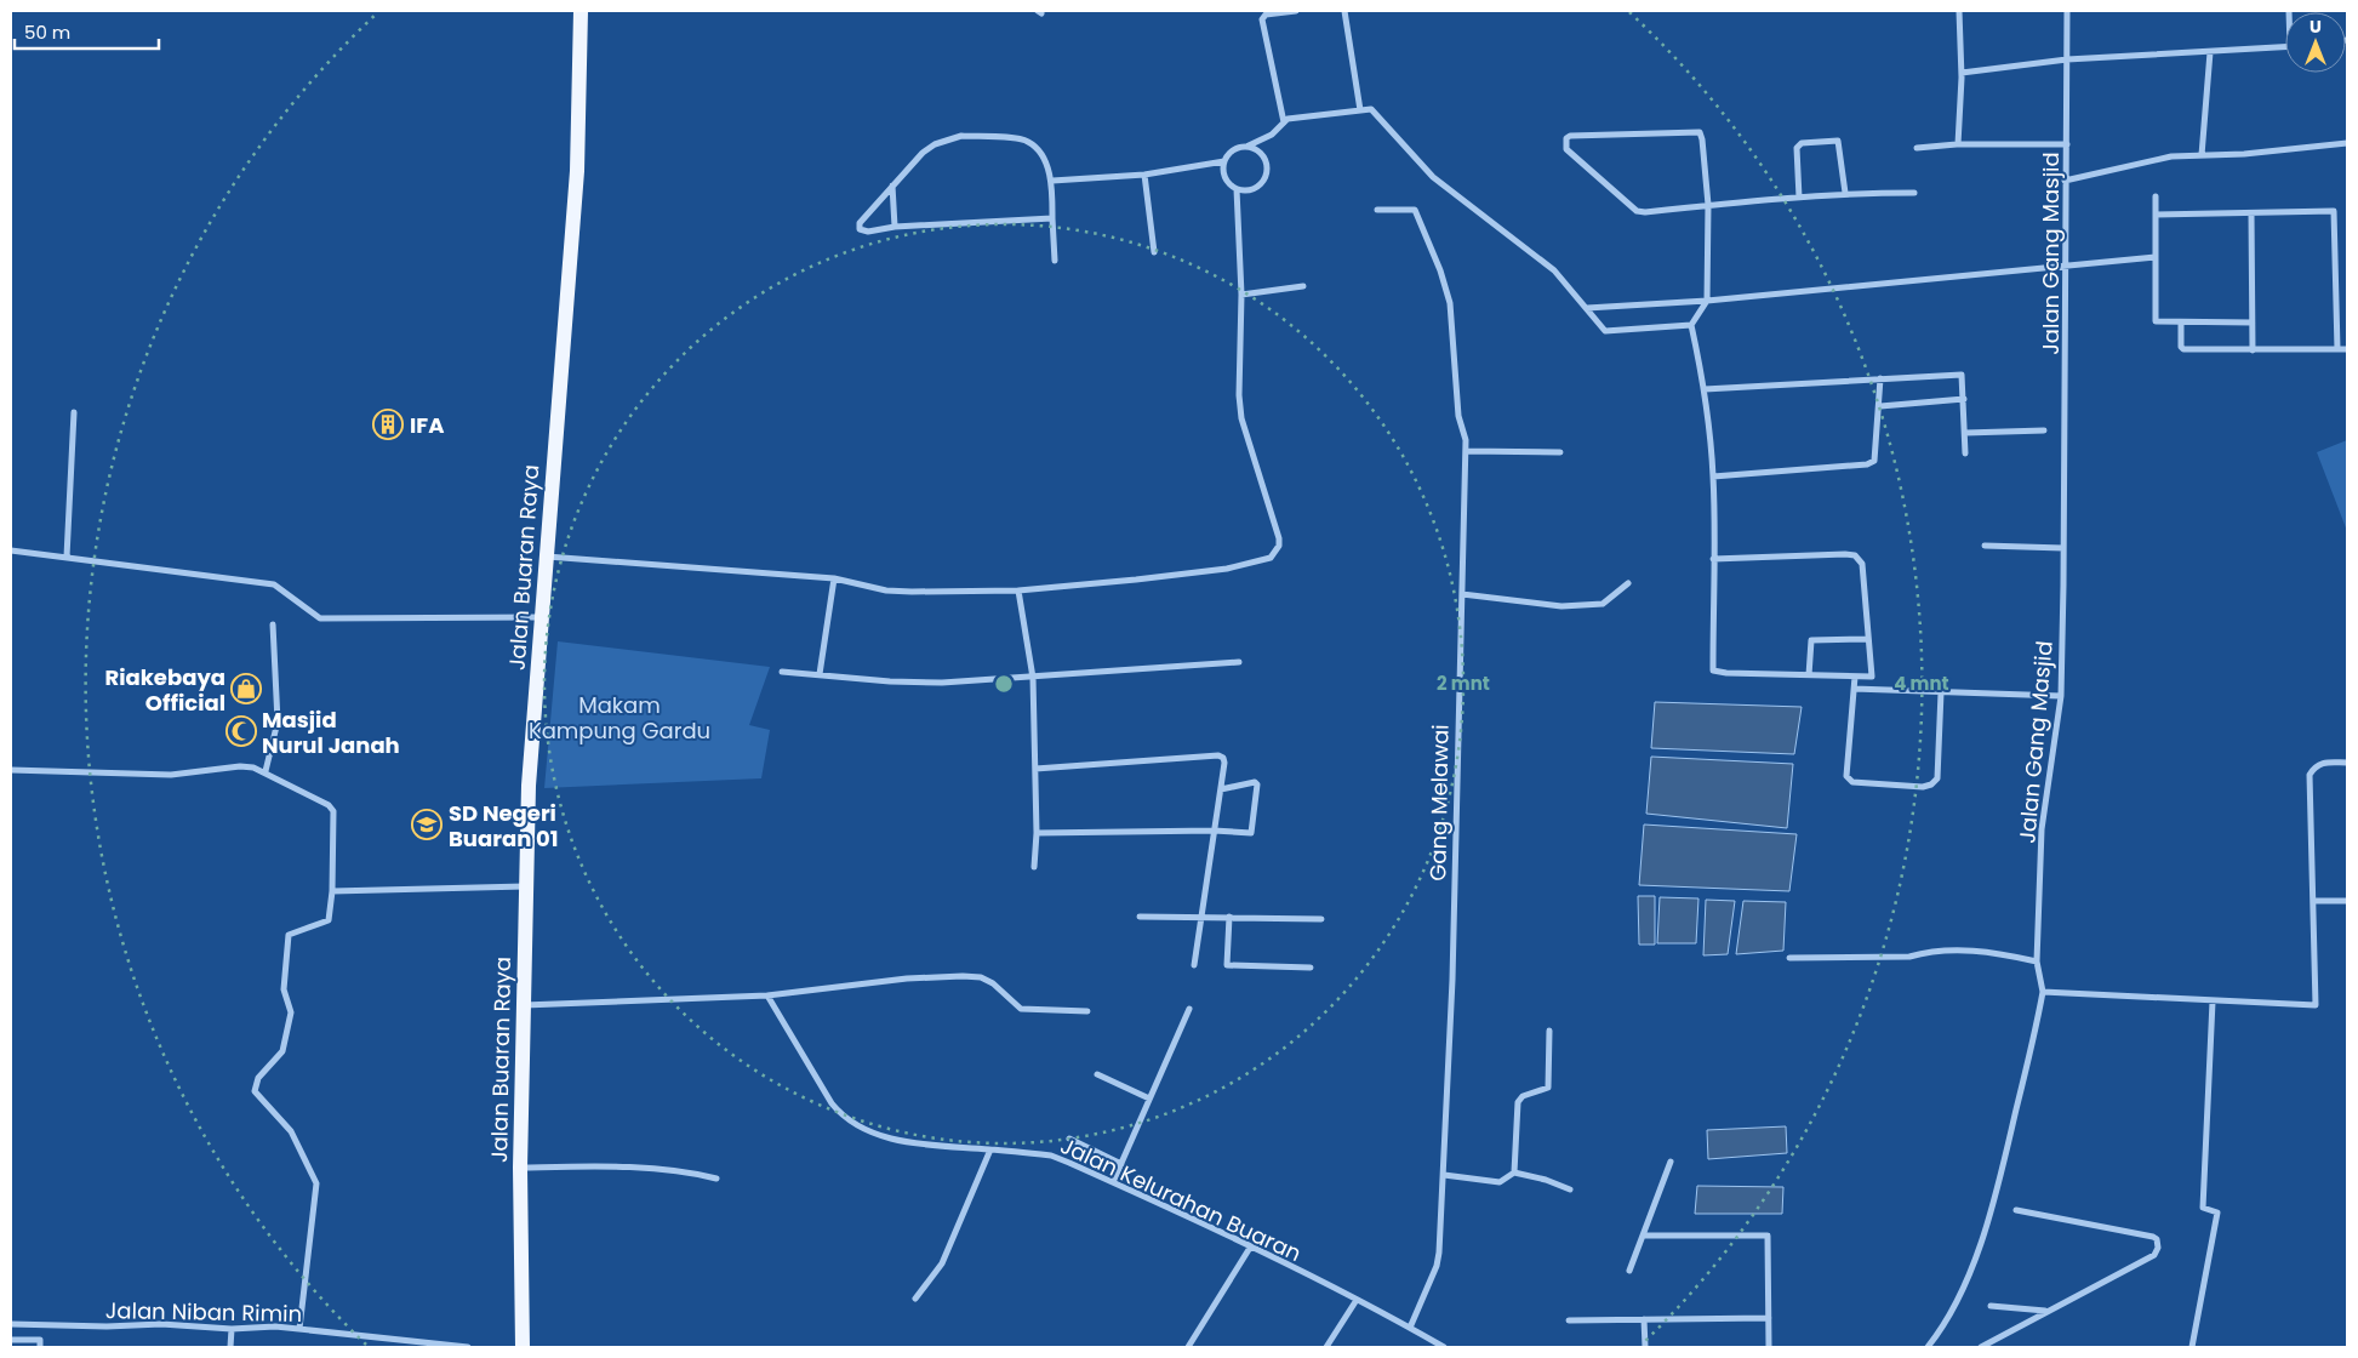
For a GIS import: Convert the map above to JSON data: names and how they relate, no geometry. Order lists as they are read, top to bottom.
{
  "streets": {
    "main road": ["Jalan Buaran Raya"],
    "street": [
      "Jalan Gang Masjid",
      "Gang Melawai",
      "Jalan Kelurahan Buaran",
      "Jalan Niban Rimin"
    ]
  },
  "crossings": [
    ["Gang Melawai", "Jalan Kelurahan Buaran"]
  ],
  "parks": ["Makam Kampung Gardu"],
  "places": {
    "building": ["IFA"],
    "shop": ["Riakebaya Official"],
    "mosque": ["Masjid Nurul Janah"],
    "school or university": ["SD Negeri Buaran 01"]
  },
  "scale_bar": "50 m",
  "north": "top",
  "rings": ["2 mnt", "4 mnt"]
}
